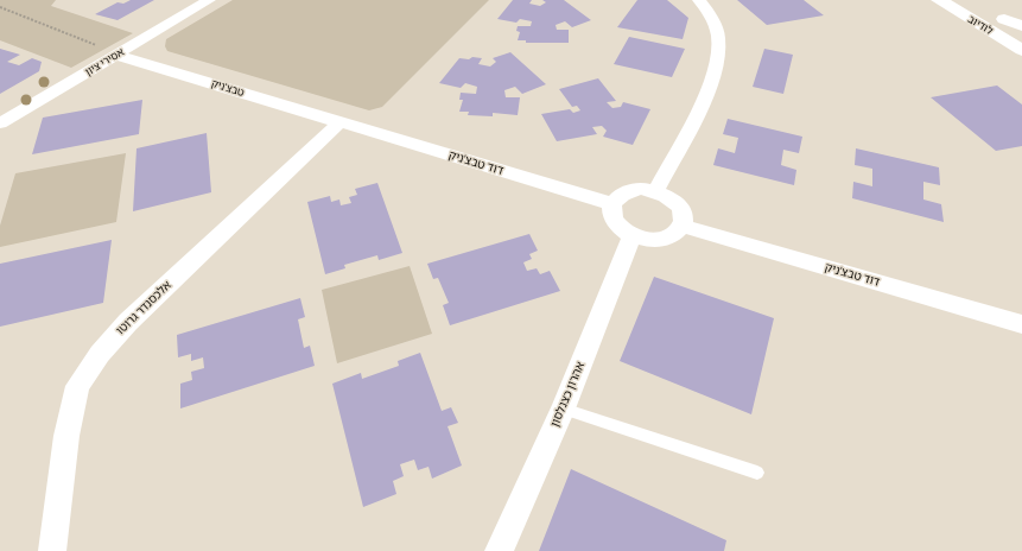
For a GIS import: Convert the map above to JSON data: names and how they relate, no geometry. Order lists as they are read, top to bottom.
{
  "streets": {
    "main road": ["לודיוב"],
    "street": [
      "אסירי ציון",
      "טבצ'ניק",
      "דוד טבצ'ניק",
      "אלכסנדר גרוטו",
      "אהרון כצנלסון"
    ]
  },
  "crossings": [
    ["אסירי ציון", "טבצ'ניק"],
    ["טבצ'ניק", "דוד טבצ'ניק"],
    ["טבצ'ניק", "אלכסנדר גרוטו"],
    ["דוד טבצ'ניק", "אלכסנדר גרוטו"],
    ["דוד טבצ'ניק", "אהרון כצנלסון"]
  ]
}
